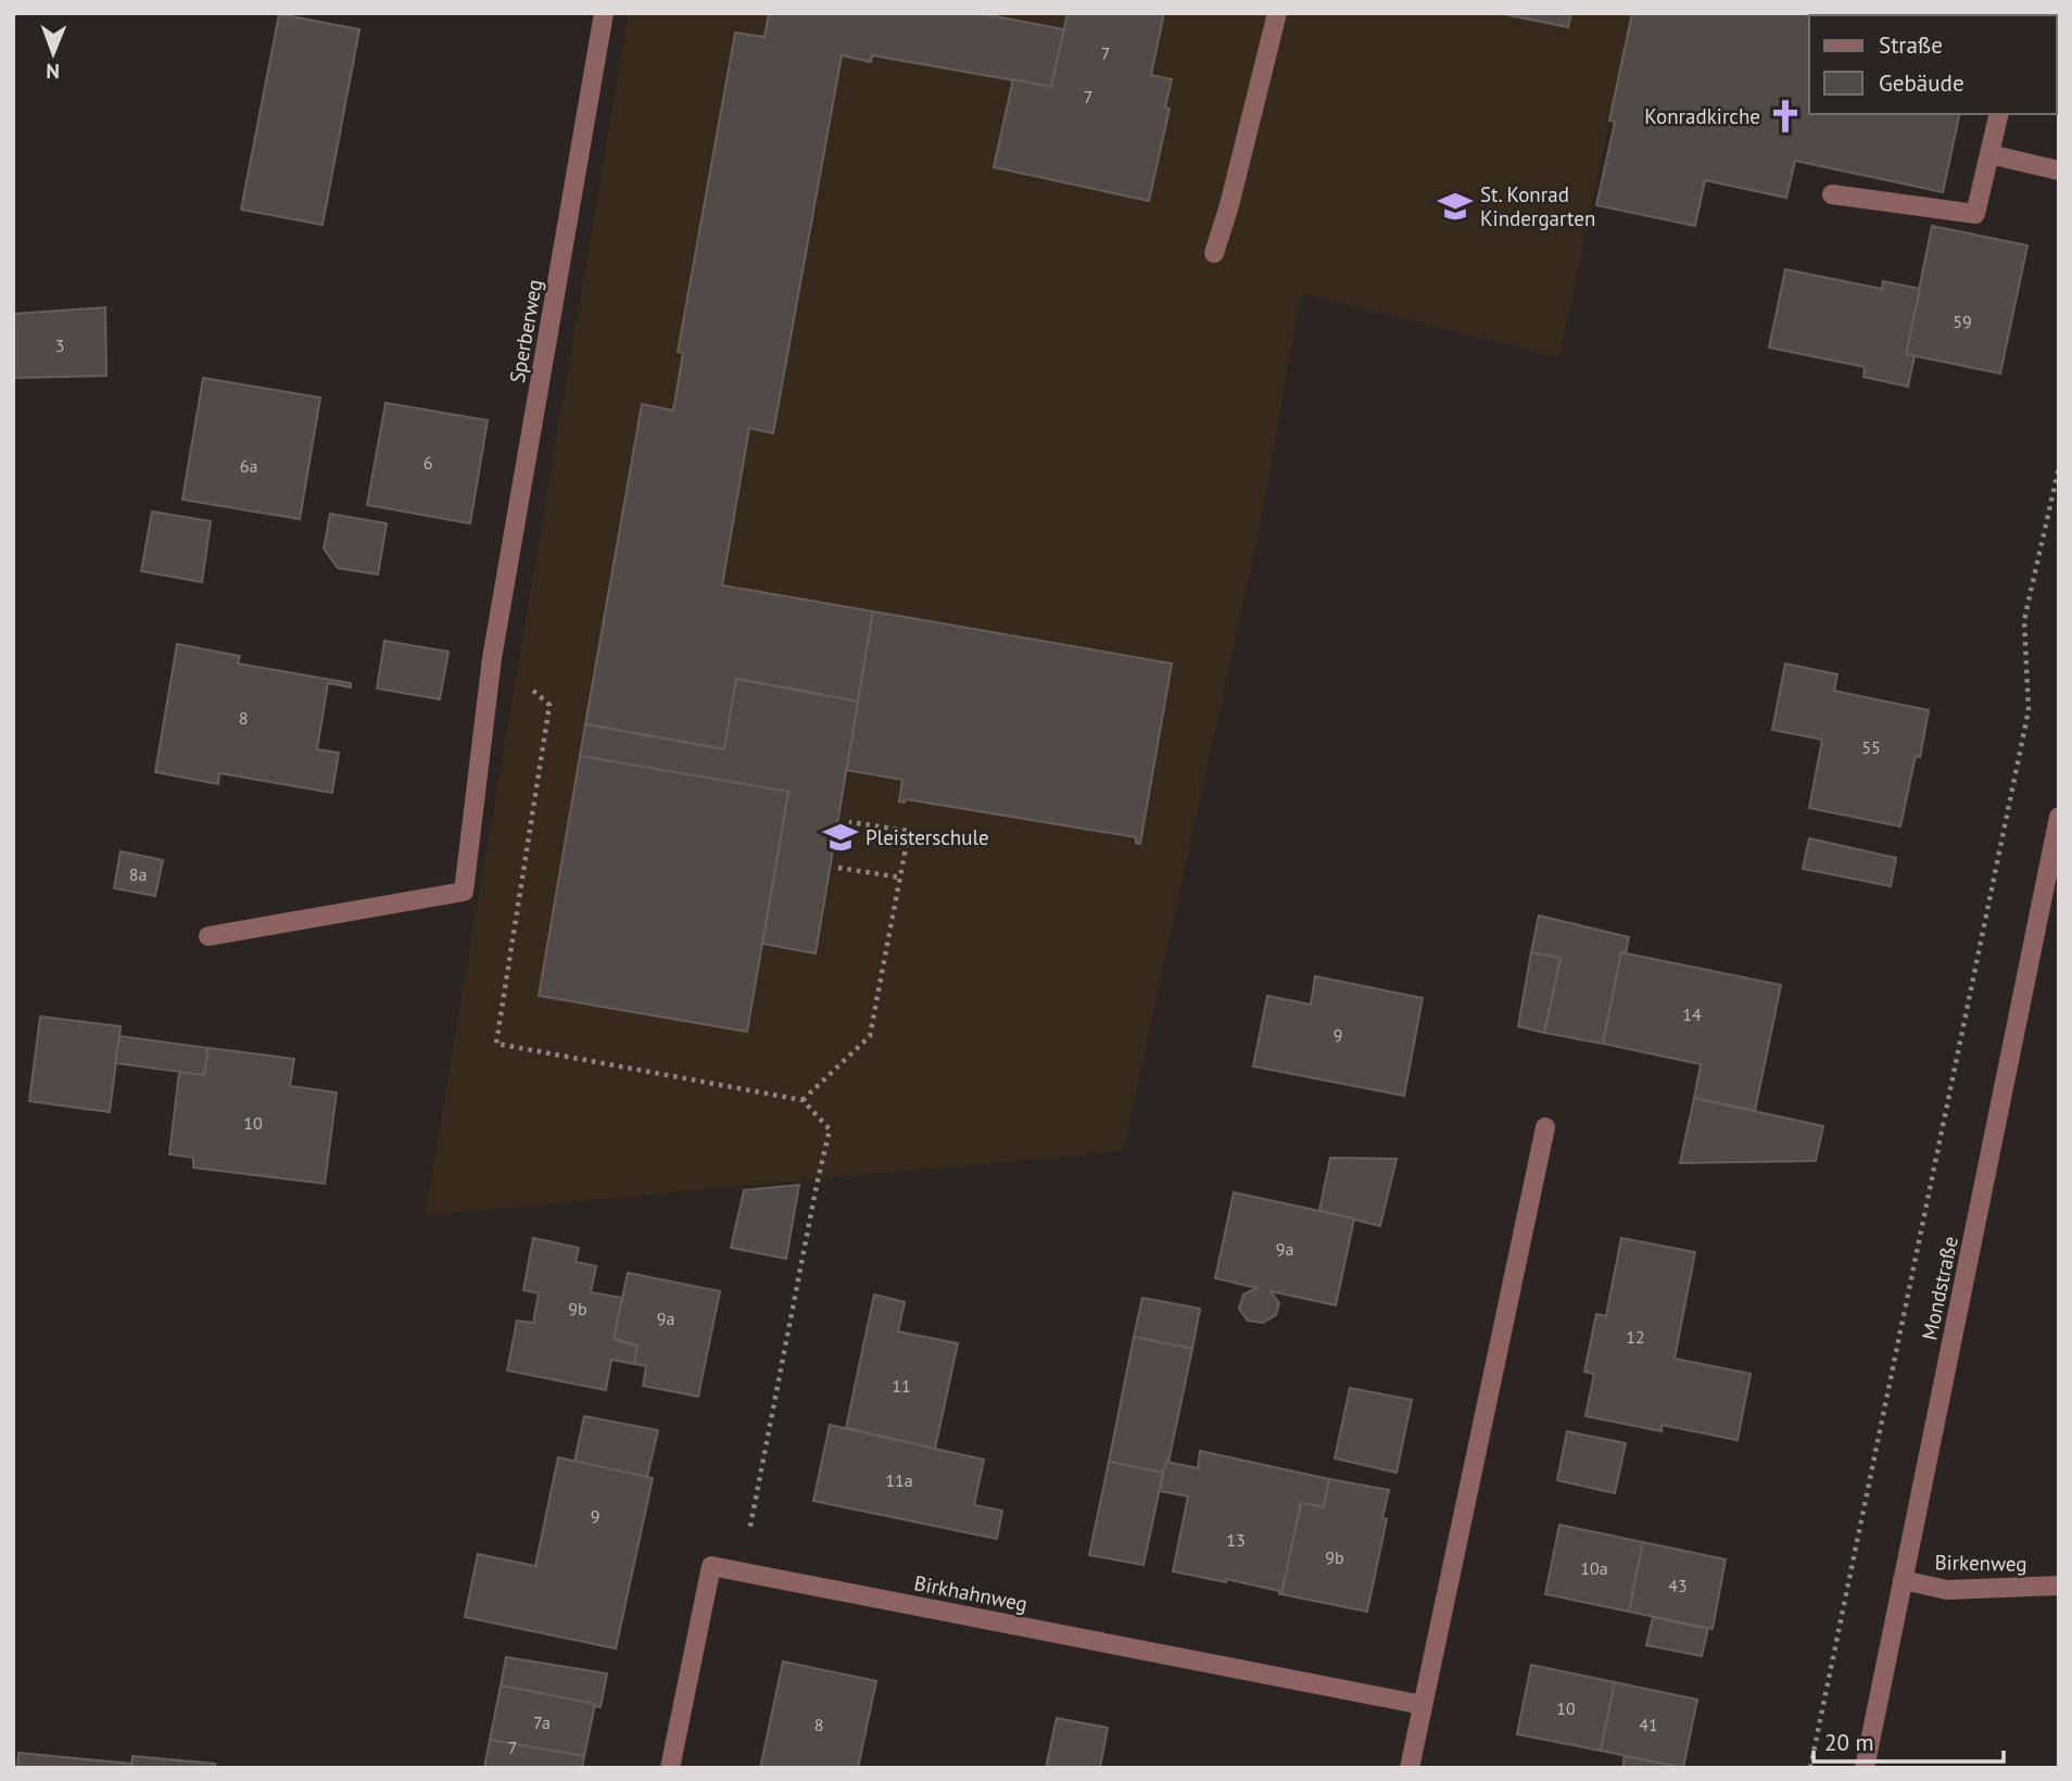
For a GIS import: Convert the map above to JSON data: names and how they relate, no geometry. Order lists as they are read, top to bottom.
{
  "streets": {
    "street": [
      "Sperberweg",
      "Mondstraße",
      "Birkenweg",
      "Birkhahnweg"
    ]
  },
  "crossings": [
    ["Mondstraße", "Birkenweg"]
  ],
  "places": {
    "church": ["Konradkirche"],
    "school or university": ["St. Konrad Kindergarten", "Pleisterschule"]
  },
  "house_numbers": [
    "7",
    "7",
    "59",
    "3",
    "6",
    "6a",
    "8",
    "55",
    "8a",
    "14",
    "9",
    "10",
    "9a",
    "9b",
    "9a",
    "12",
    "11",
    "11a",
    "9",
    "13",
    "9b",
    "10a",
    "43",
    "10",
    "7a",
    "8",
    "41",
    "7"
  ],
  "legend": ["Straße", "Gebäude"],
  "scale_bar": "20 m",
  "north": "bottom"
}
